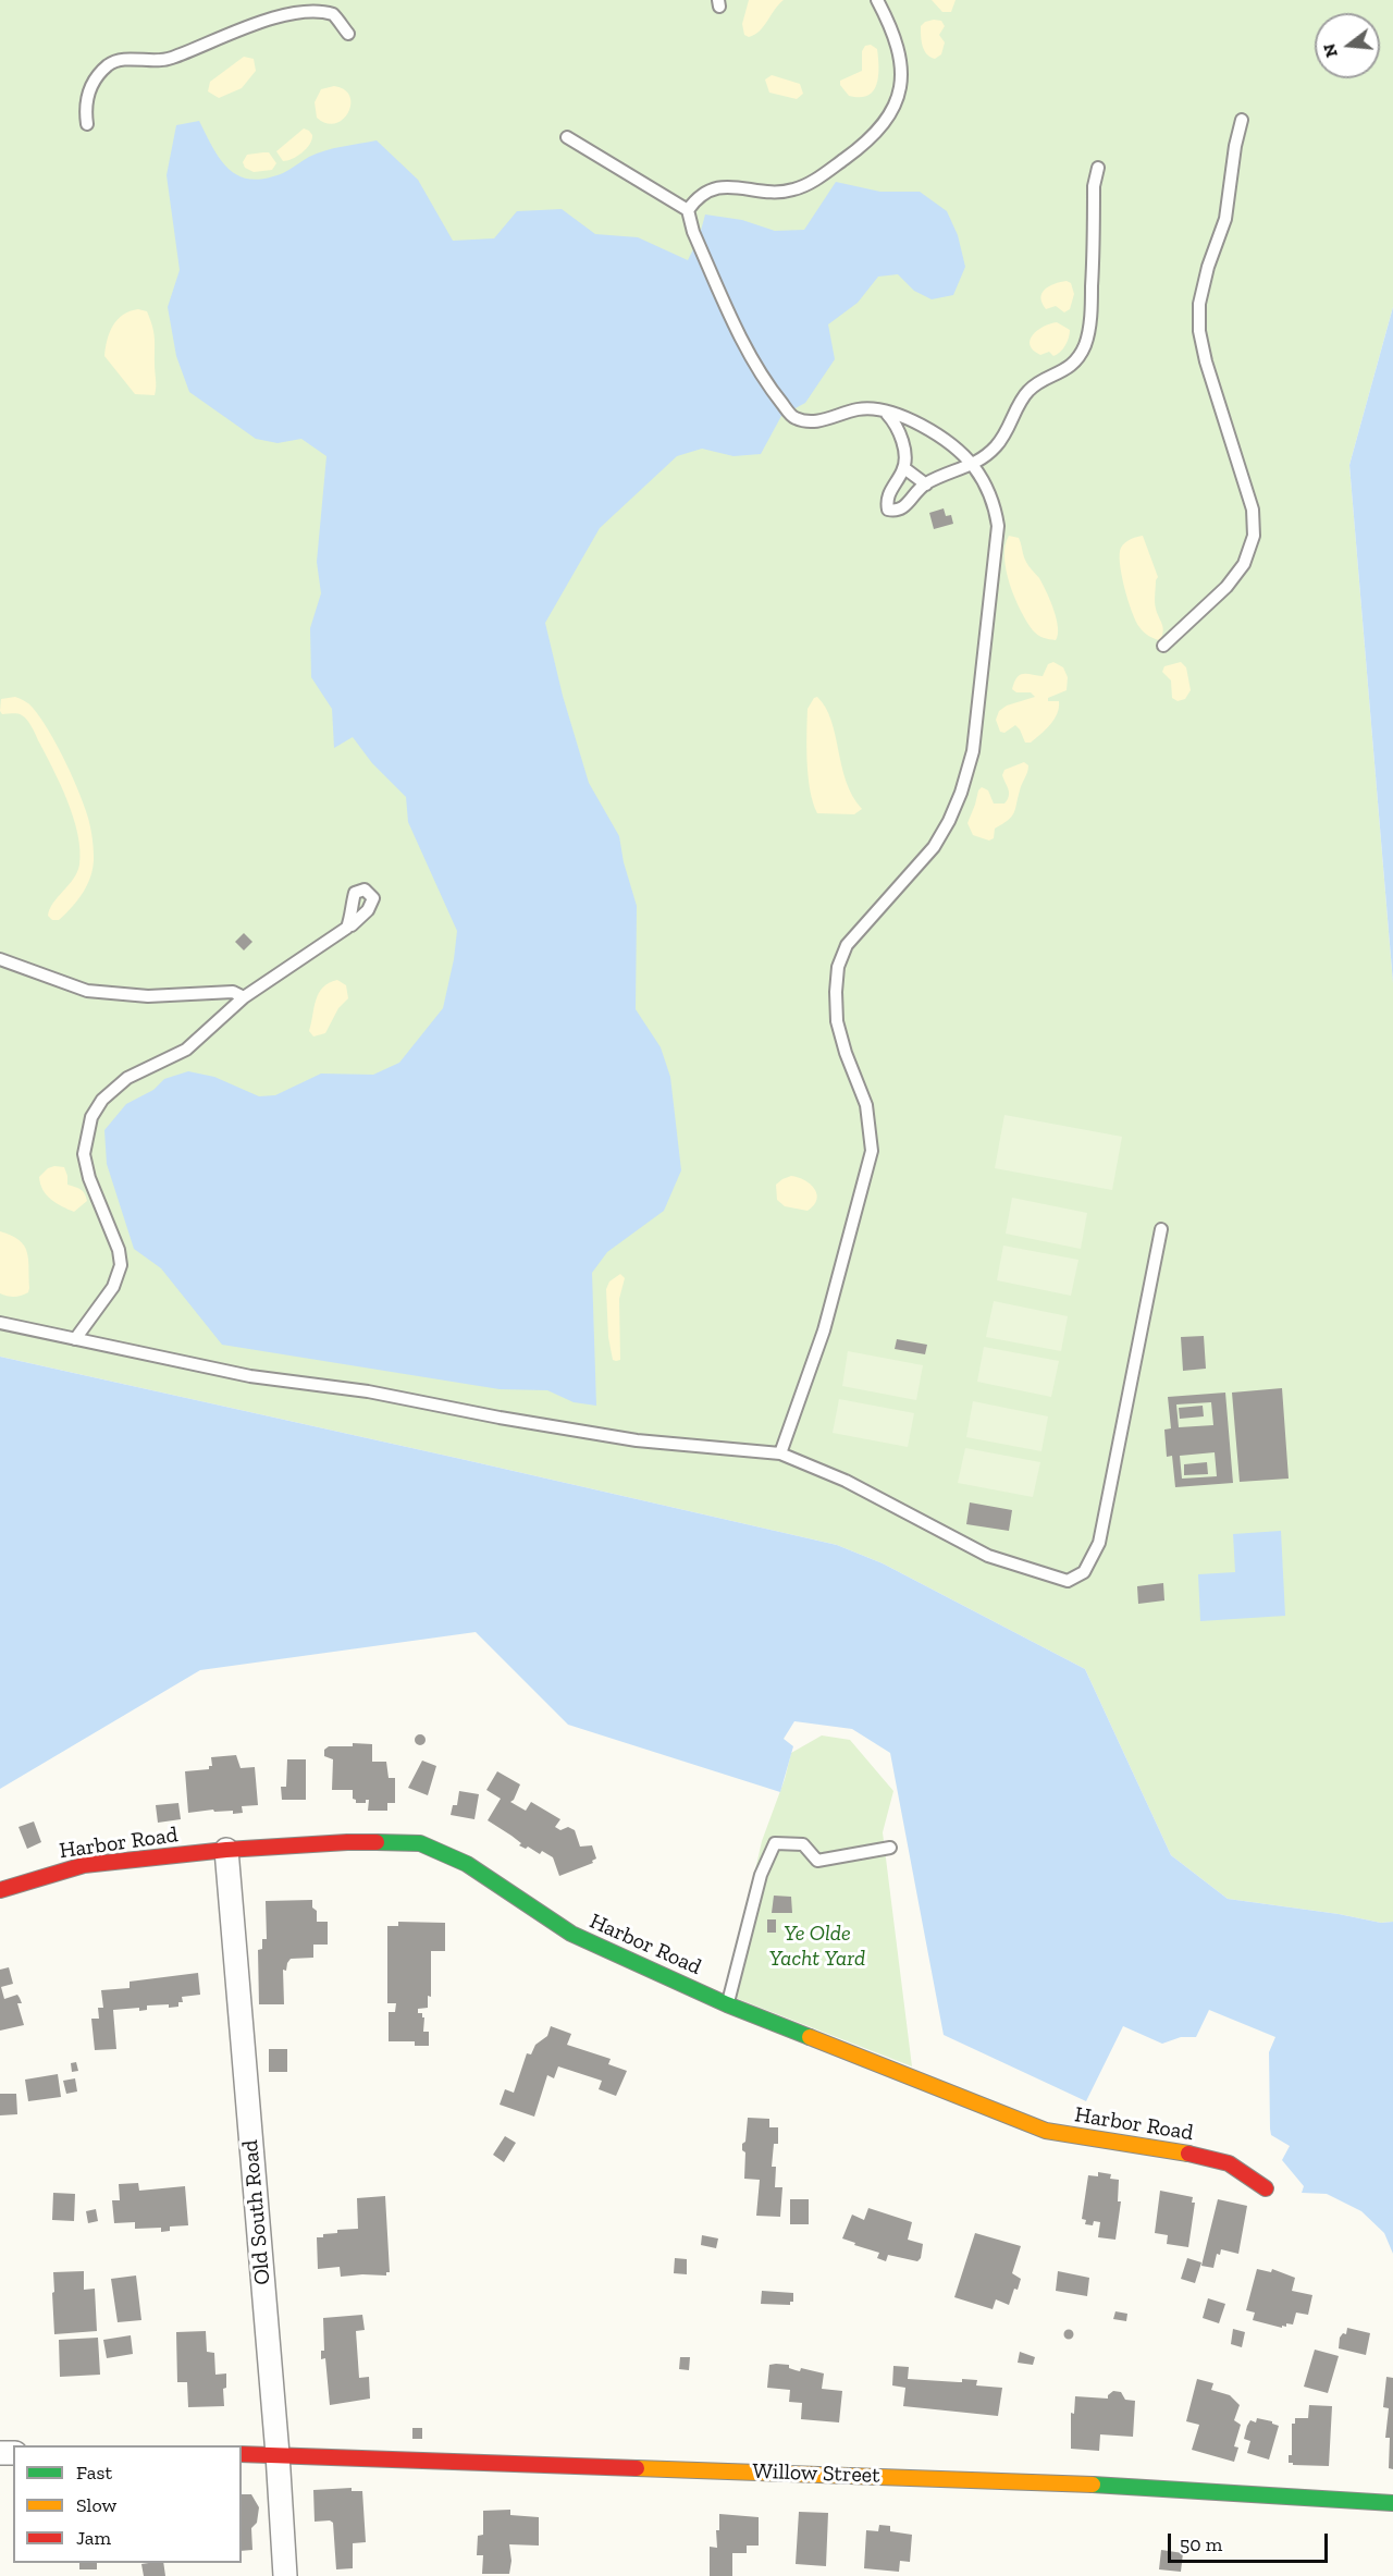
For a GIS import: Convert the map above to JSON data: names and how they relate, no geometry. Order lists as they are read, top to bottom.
{
  "streets": {
    "street": ["Harbor Road", "Old South Road", "Willow Street"]
  },
  "crossings": [
    ["Harbor Road", "Old South Road"],
    ["Old South Road", "Willow Street"]
  ],
  "parks": ["Ye Olde Yacht Yard"],
  "legend": ["Fast", "Slow", "Jam"],
  "scale_bar": "50 m",
  "north": "left"
}
